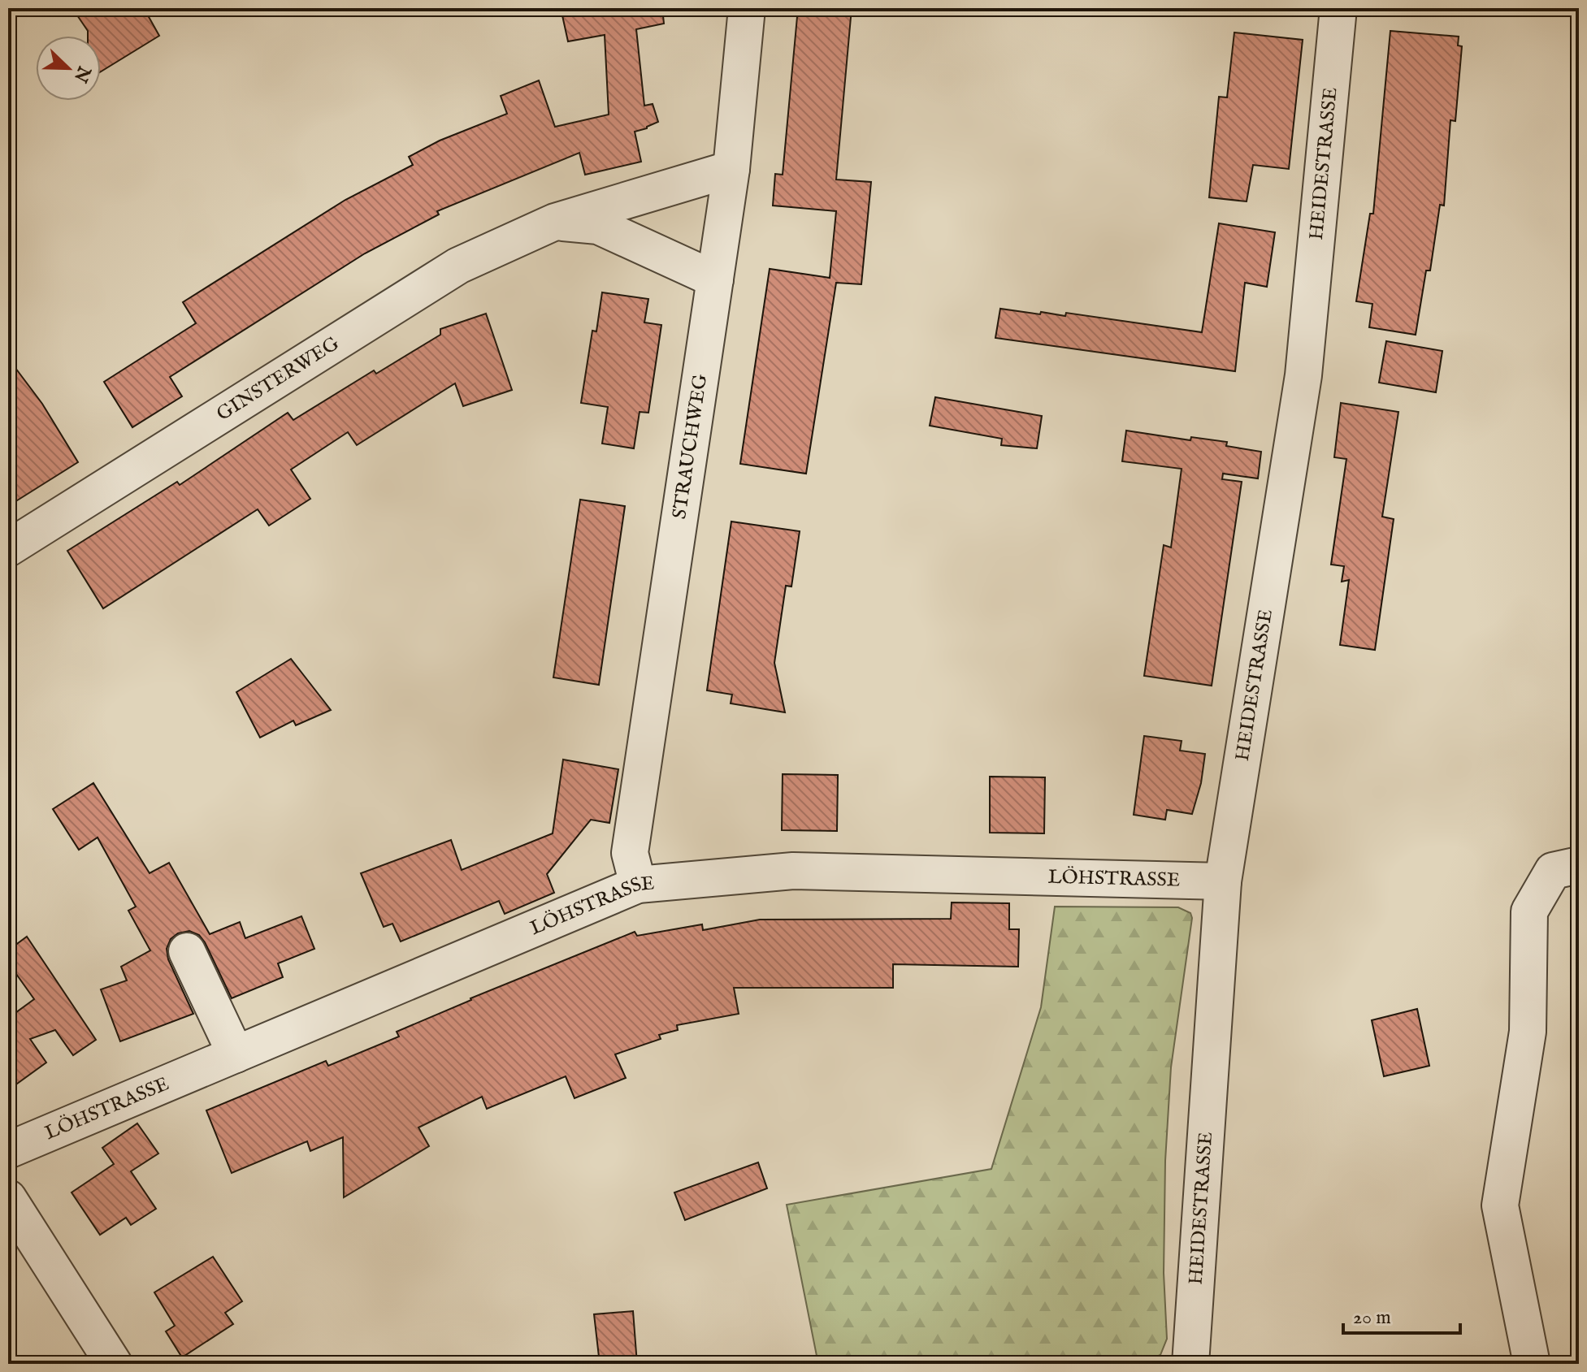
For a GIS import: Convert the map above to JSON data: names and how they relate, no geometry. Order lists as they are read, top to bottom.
{
  "streets": {
    "street": [
      "HEIDESTRASSE",
      "GINSTERWEG",
      "STRAUCHWEG",
      "LÖHSTRASSE"
    ]
  },
  "crossings": [
    ["HEIDESTRASSE", "LÖHSTRASSE"],
    ["GINSTERWEG", "STRAUCHWEG"],
    ["STRAUCHWEG", "LÖHSTRASSE"]
  ],
  "scale_bar": "20 m",
  "north": "bottom right"
}
